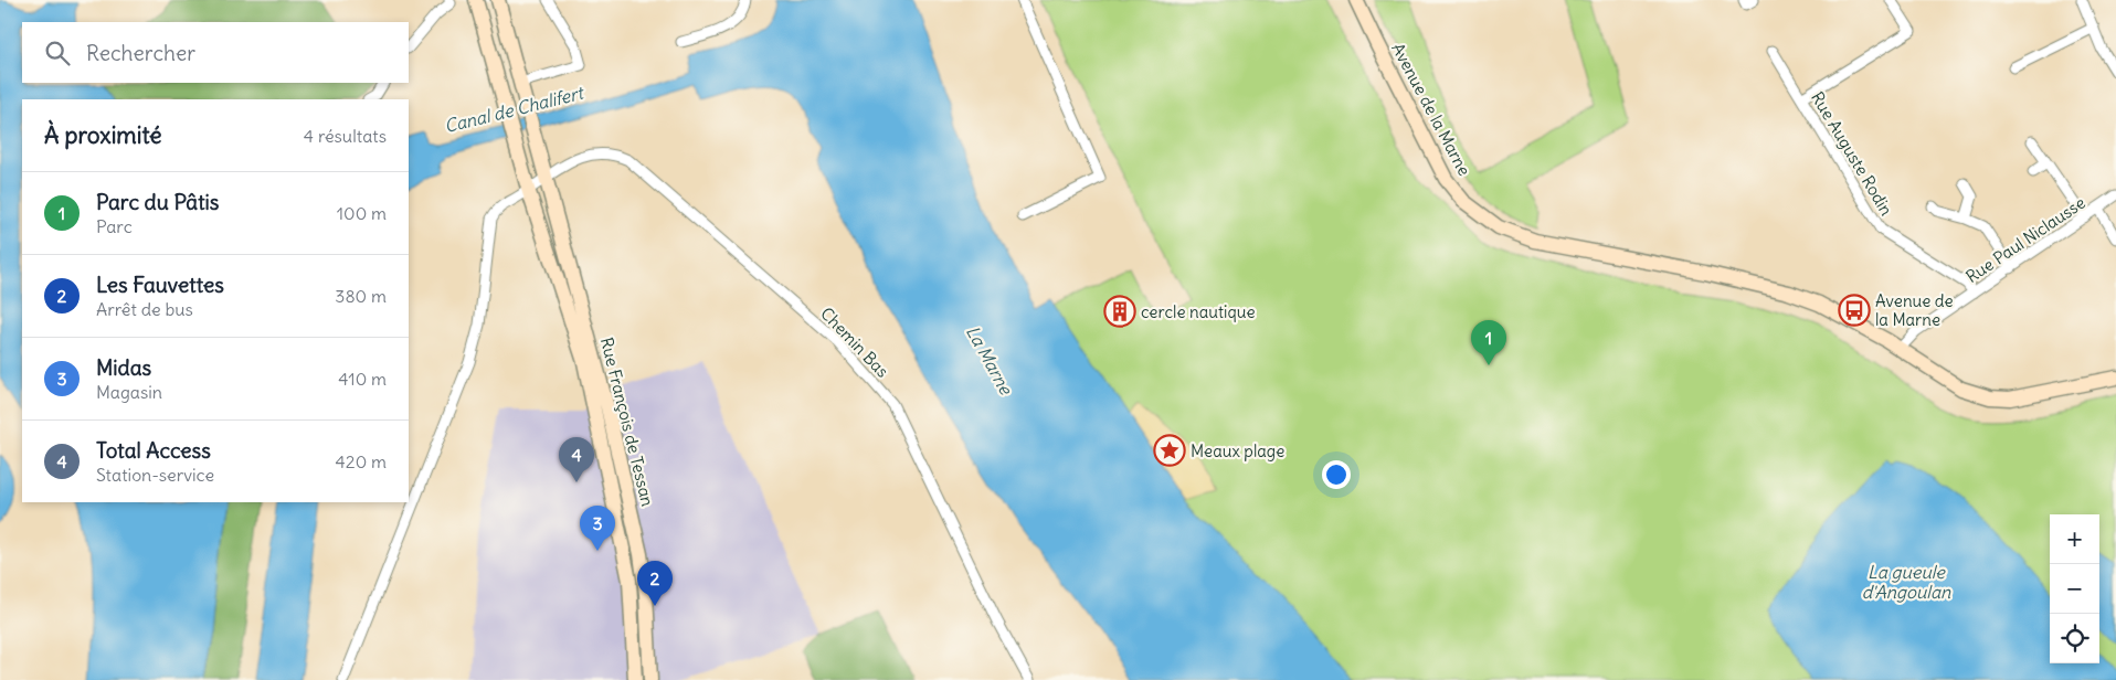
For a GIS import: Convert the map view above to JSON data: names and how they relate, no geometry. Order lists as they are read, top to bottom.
{
  "streets": {
    "main road": ["Avenue de la Marne", "Rue François de Tessan"],
    "street": ["Rue Auguste Rodin", "Rue Paul Niclausse", "Chemin Bas"]
  },
  "crossings": [
    ["Avenue de la Marne", "Rue Paul Niclausse"],
    ["Rue Auguste Rodin", "Rue Paul Niclausse"],
    ["Chemin Bas", "Rue François de Tessan"]
  ],
  "water": ["Canal de Chalifert", "La Marne", "La gueule d'Angoulan"],
  "places": {
    "bus stop": ["Avenue de la Marne"],
    "building": ["cercle nautique"],
    "place": ["Meaux plage"]
  },
  "page": {
    "search": "Rechercher",
    "heading": ["À proximité", "4 résultats"],
    "list": [
      {
        "mark": "1",
        "name": "Parc du Pâtis",
        "note": "Parc",
        "value": "100 m"
      },
      {
        "mark": "2",
        "name": "Les Fauvettes",
        "note": "Arrêt de bus",
        "value": "380 m"
      },
      {
        "mark": "3",
        "name": "Midas",
        "note": "Magasin",
        "value": "410 m"
      },
      {
        "mark": "4",
        "name": "Total Access",
        "note": "Station-service",
        "value": "420 m"
      }
    ],
    "pins": [
      "1",
      "4",
      "3",
      "2"
    ],
    "map_buttons": ["+", "−"]
  }
}
